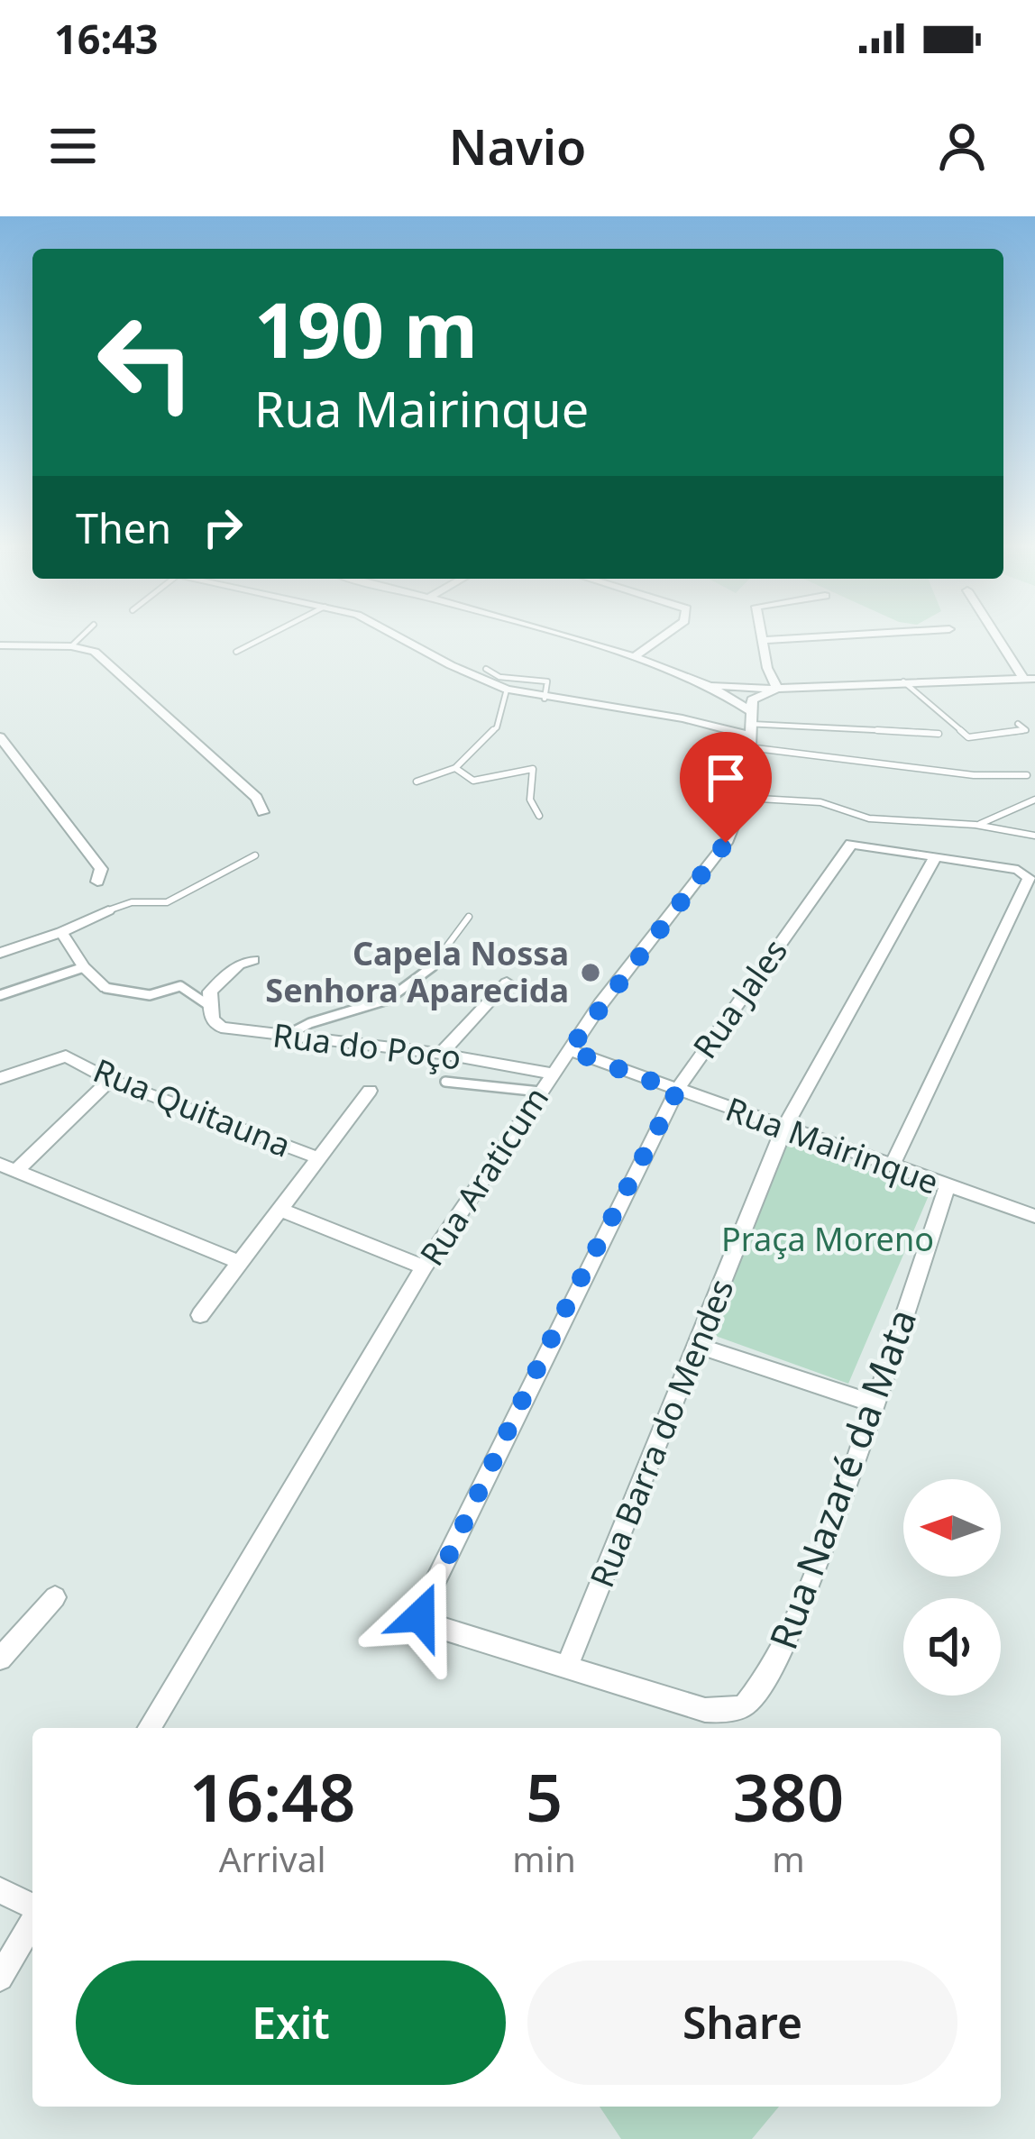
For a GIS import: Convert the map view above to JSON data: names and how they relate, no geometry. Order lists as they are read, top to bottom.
{
  "streets": {
    "street": [
      "Rua Jales",
      "Rua do Poço",
      "Rua Quitauna",
      "Rua Mairinque",
      "Rua Araticum",
      "Rua Barra do Mendes",
      "Rua Nazaré da Mata"
    ]
  },
  "crossings": [
    ["Rua Jales", "Rua Mairinque"],
    ["Rua Jales", "Rua Barra do Mendes"],
    ["Rua Jales", "Rua Nazaré da Mata"],
    ["Rua do Poço", "Rua Araticum"],
    ["Rua Mairinque", "Rua Araticum"],
    ["Rua Mairinque", "Rua Barra do Mendes"],
    ["Rua Mairinque", "Rua Nazaré da Mata"],
    ["Rua Barra do Mendes", "Rua Nazaré da Mata"]
  ],
  "parks": ["Praça Moreno"],
  "places": ["Capela Nossa Senhora Aparecida"],
  "north": "left",
  "page": {
    "status": "16:43",
    "header": "Navio",
    "turn": ["190 m", "Rua Mairinque"],
    "then": "Then",
    "eta": [
      "16:48",
      "Arrival",
      "5",
      "min",
      "380",
      "m"
    ],
    "buttons": ["Exit", "Share"]
  }
}
